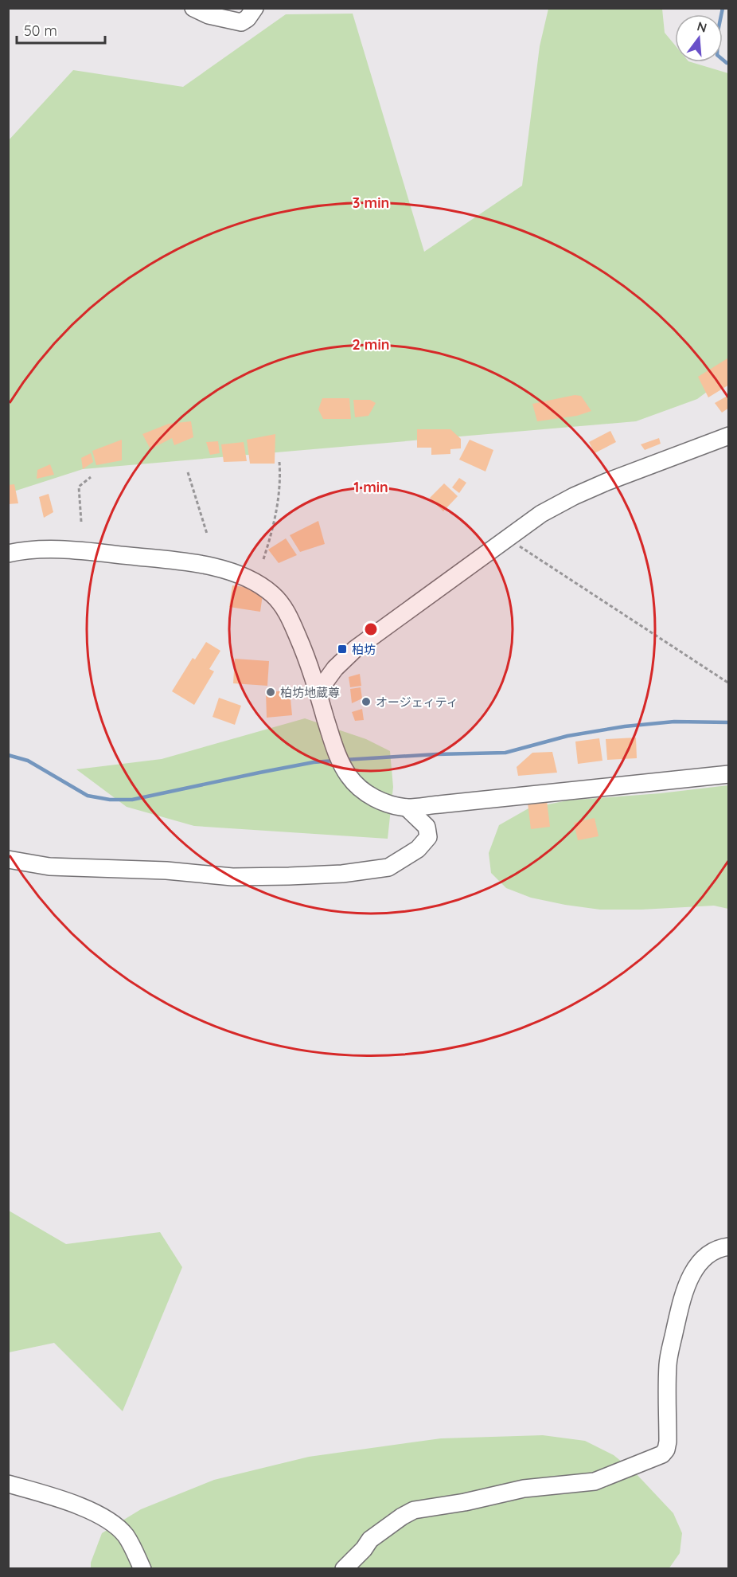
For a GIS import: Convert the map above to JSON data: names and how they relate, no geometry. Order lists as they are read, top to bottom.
{
  "places": {
    "transit": ["柏坊"],
    "other": ["柏坊地蔵尊", "オージェィティ"]
  },
  "scale_bar": "50 m",
  "north": "top",
  "rings": ["3 min", "2 min", "1 min"]
}
